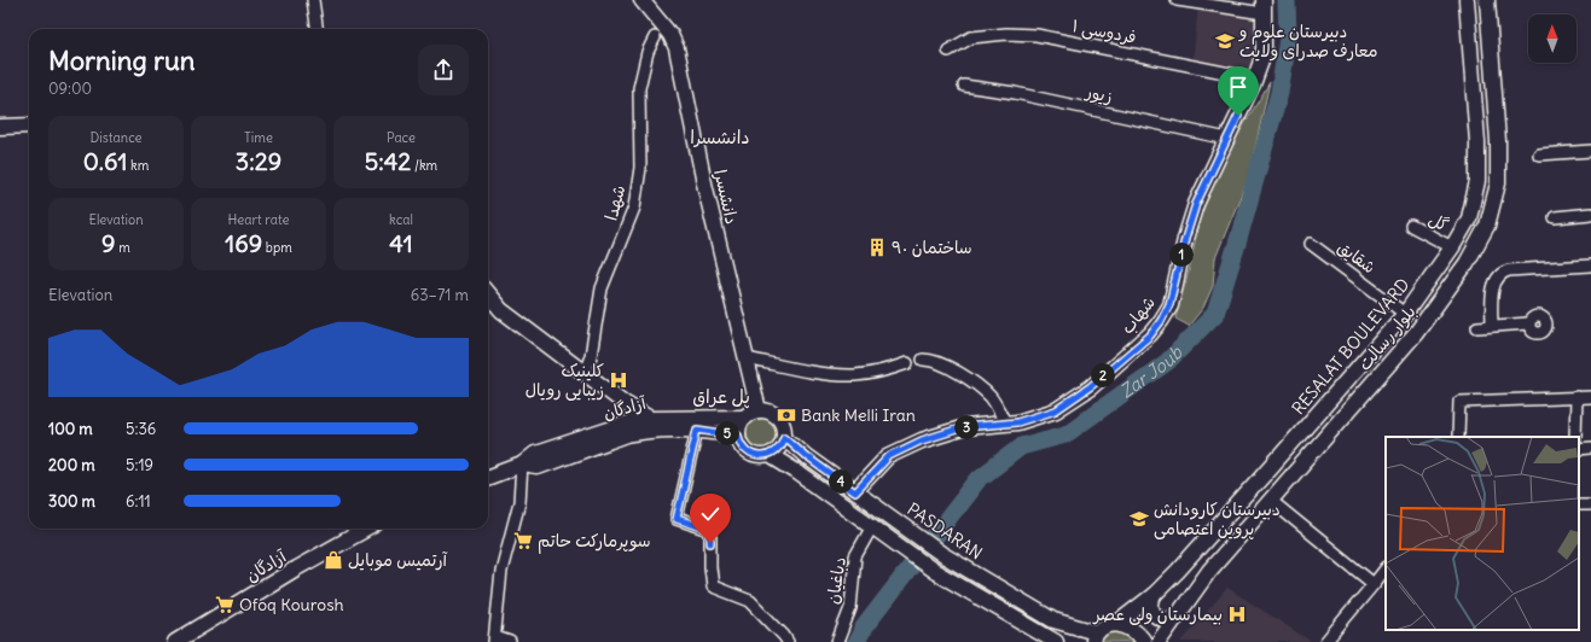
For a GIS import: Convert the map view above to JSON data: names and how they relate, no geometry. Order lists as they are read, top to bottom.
{
  "streets": {
    "main road": [
      "دانشسرا",
      "شهاب",
      "بلوار رسالت",
      "RESALAT BOULEVARD",
      "آزادگان",
      "PASDARAN"
    ],
    "street": [
      "فردوسی ۱",
      "زیور",
      "شهدا",
      "گل",
      "شقایق",
      "دباغیان"
    ]
  },
  "crossings": [
    ["فردوسی ۱", "شهاب"],
    ["زیور", "شهاب"],
    ["دانشسرا", "آزادگان"],
    ["دانشسرا", "PASDARAN"],
    ["گل", "RESALAT BOULEVARD"],
    ["شقایق", "RESALAT BOULEVARD"],
    ["شهاب", "PASDARAN"],
    ["RESALAT BOULEVARD", "PASDARAN"],
    ["آزادگان", "PASDARAN"]
  ],
  "districts": ["دانشسرا", "پل عراق"],
  "water": ["Zar Joub"],
  "places": {
    "school or university": ["دبیرستان علوم و معارف صدرای ولایت", "دبیرستان کارودانش پروین اعتصامی"],
    "building": ["ساختمان ۹۰"],
    "hospital": ["کلینیک زیبایی رویال", "بیمارستان ولی عصر"],
    "bank": ["Bank Melli Iran"],
    "supermarket": ["سوپرمارکت حاتم", "Ofoq Kourosh"],
    "shop": ["آرتمیس موبایل"]
  },
  "north": "top",
  "page": {
    "heading": ["Morning run", "09:00"],
    "stats": [
      ["Distance", "0.61 km"],
      ["Time", "3:29"],
      ["Pace", "5:42 /km"],
      ["Elevation", "9 m"],
      ["Heart rate", "169 bpm"],
      ["kcal", "41"]
    ],
    "pins": [
      "1",
      "2",
      "3",
      "5",
      "4"
    ],
    "chart": ["Elevation", "63–71 m"],
    "list": [
      {
        "name": "100 m",
        "note": "5:36"
      },
      {
        "name": "200 m",
        "note": "5:19"
      },
      {
        "name": "300 m",
        "note": "6:11"
      }
    ]
  }
}
